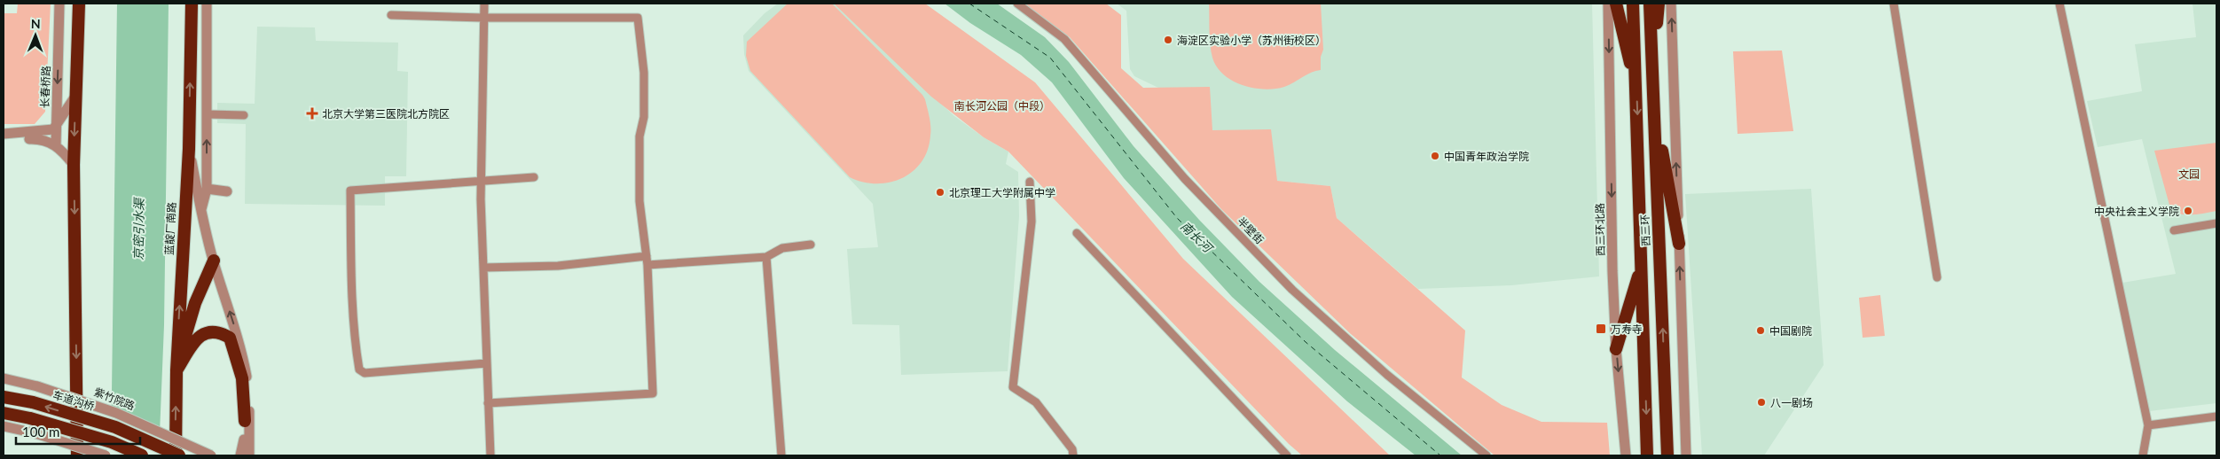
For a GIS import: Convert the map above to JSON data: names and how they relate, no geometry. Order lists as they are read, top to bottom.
{
  "streets": {
    "highway": ["蓝靛厂南路", "西三环", "车道沟桥"],
    "street": [
      "长春桥路",
      "西三环北路",
      "半壁街",
      "紫竹院路"
    ]
  },
  "one_way": ["长春桥路"],
  "water": ["京密引水渠", "南长河"],
  "parks": ["南长河公园（中段）", "文园"],
  "places": {
    "other": [
      "海淀区实验小学（苏州街校区）",
      "中国青年政治学院",
      "北京理工大学附属中学",
      "中央社会主义学院",
      "中国剧院",
      "八一剧场"
    ],
    "health": ["北京大学第三医院北方院区"],
    "transit": ["万寿寺"]
  },
  "scale_bar": "100 m",
  "north": "top"
}
